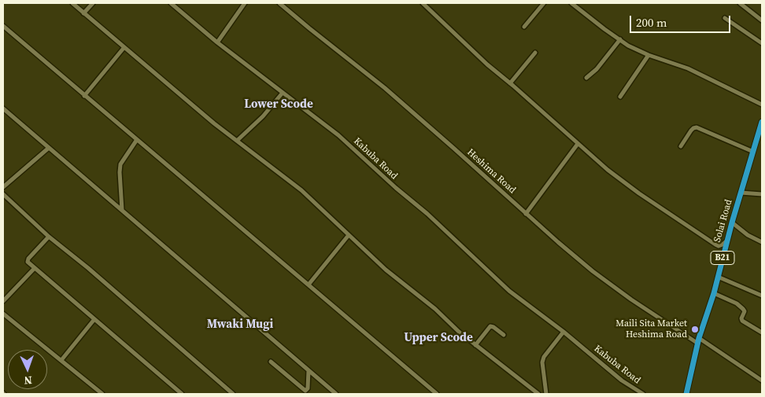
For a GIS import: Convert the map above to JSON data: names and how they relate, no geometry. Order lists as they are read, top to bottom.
{
  "streets": {
    "highway": ["Solai Road", "B21"],
    "street": ["Kabuba Road", "Heshima Road"]
  },
  "crossings": [
    ["Heshima Road", "Solai Road"]
  ],
  "districts": ["Lower Scode", "Mwaki Mugi", "Upper Scode"],
  "places": ["Maili Sita Market Heshima Road"],
  "scale_bar": "200 m",
  "north": "bottom"
}
